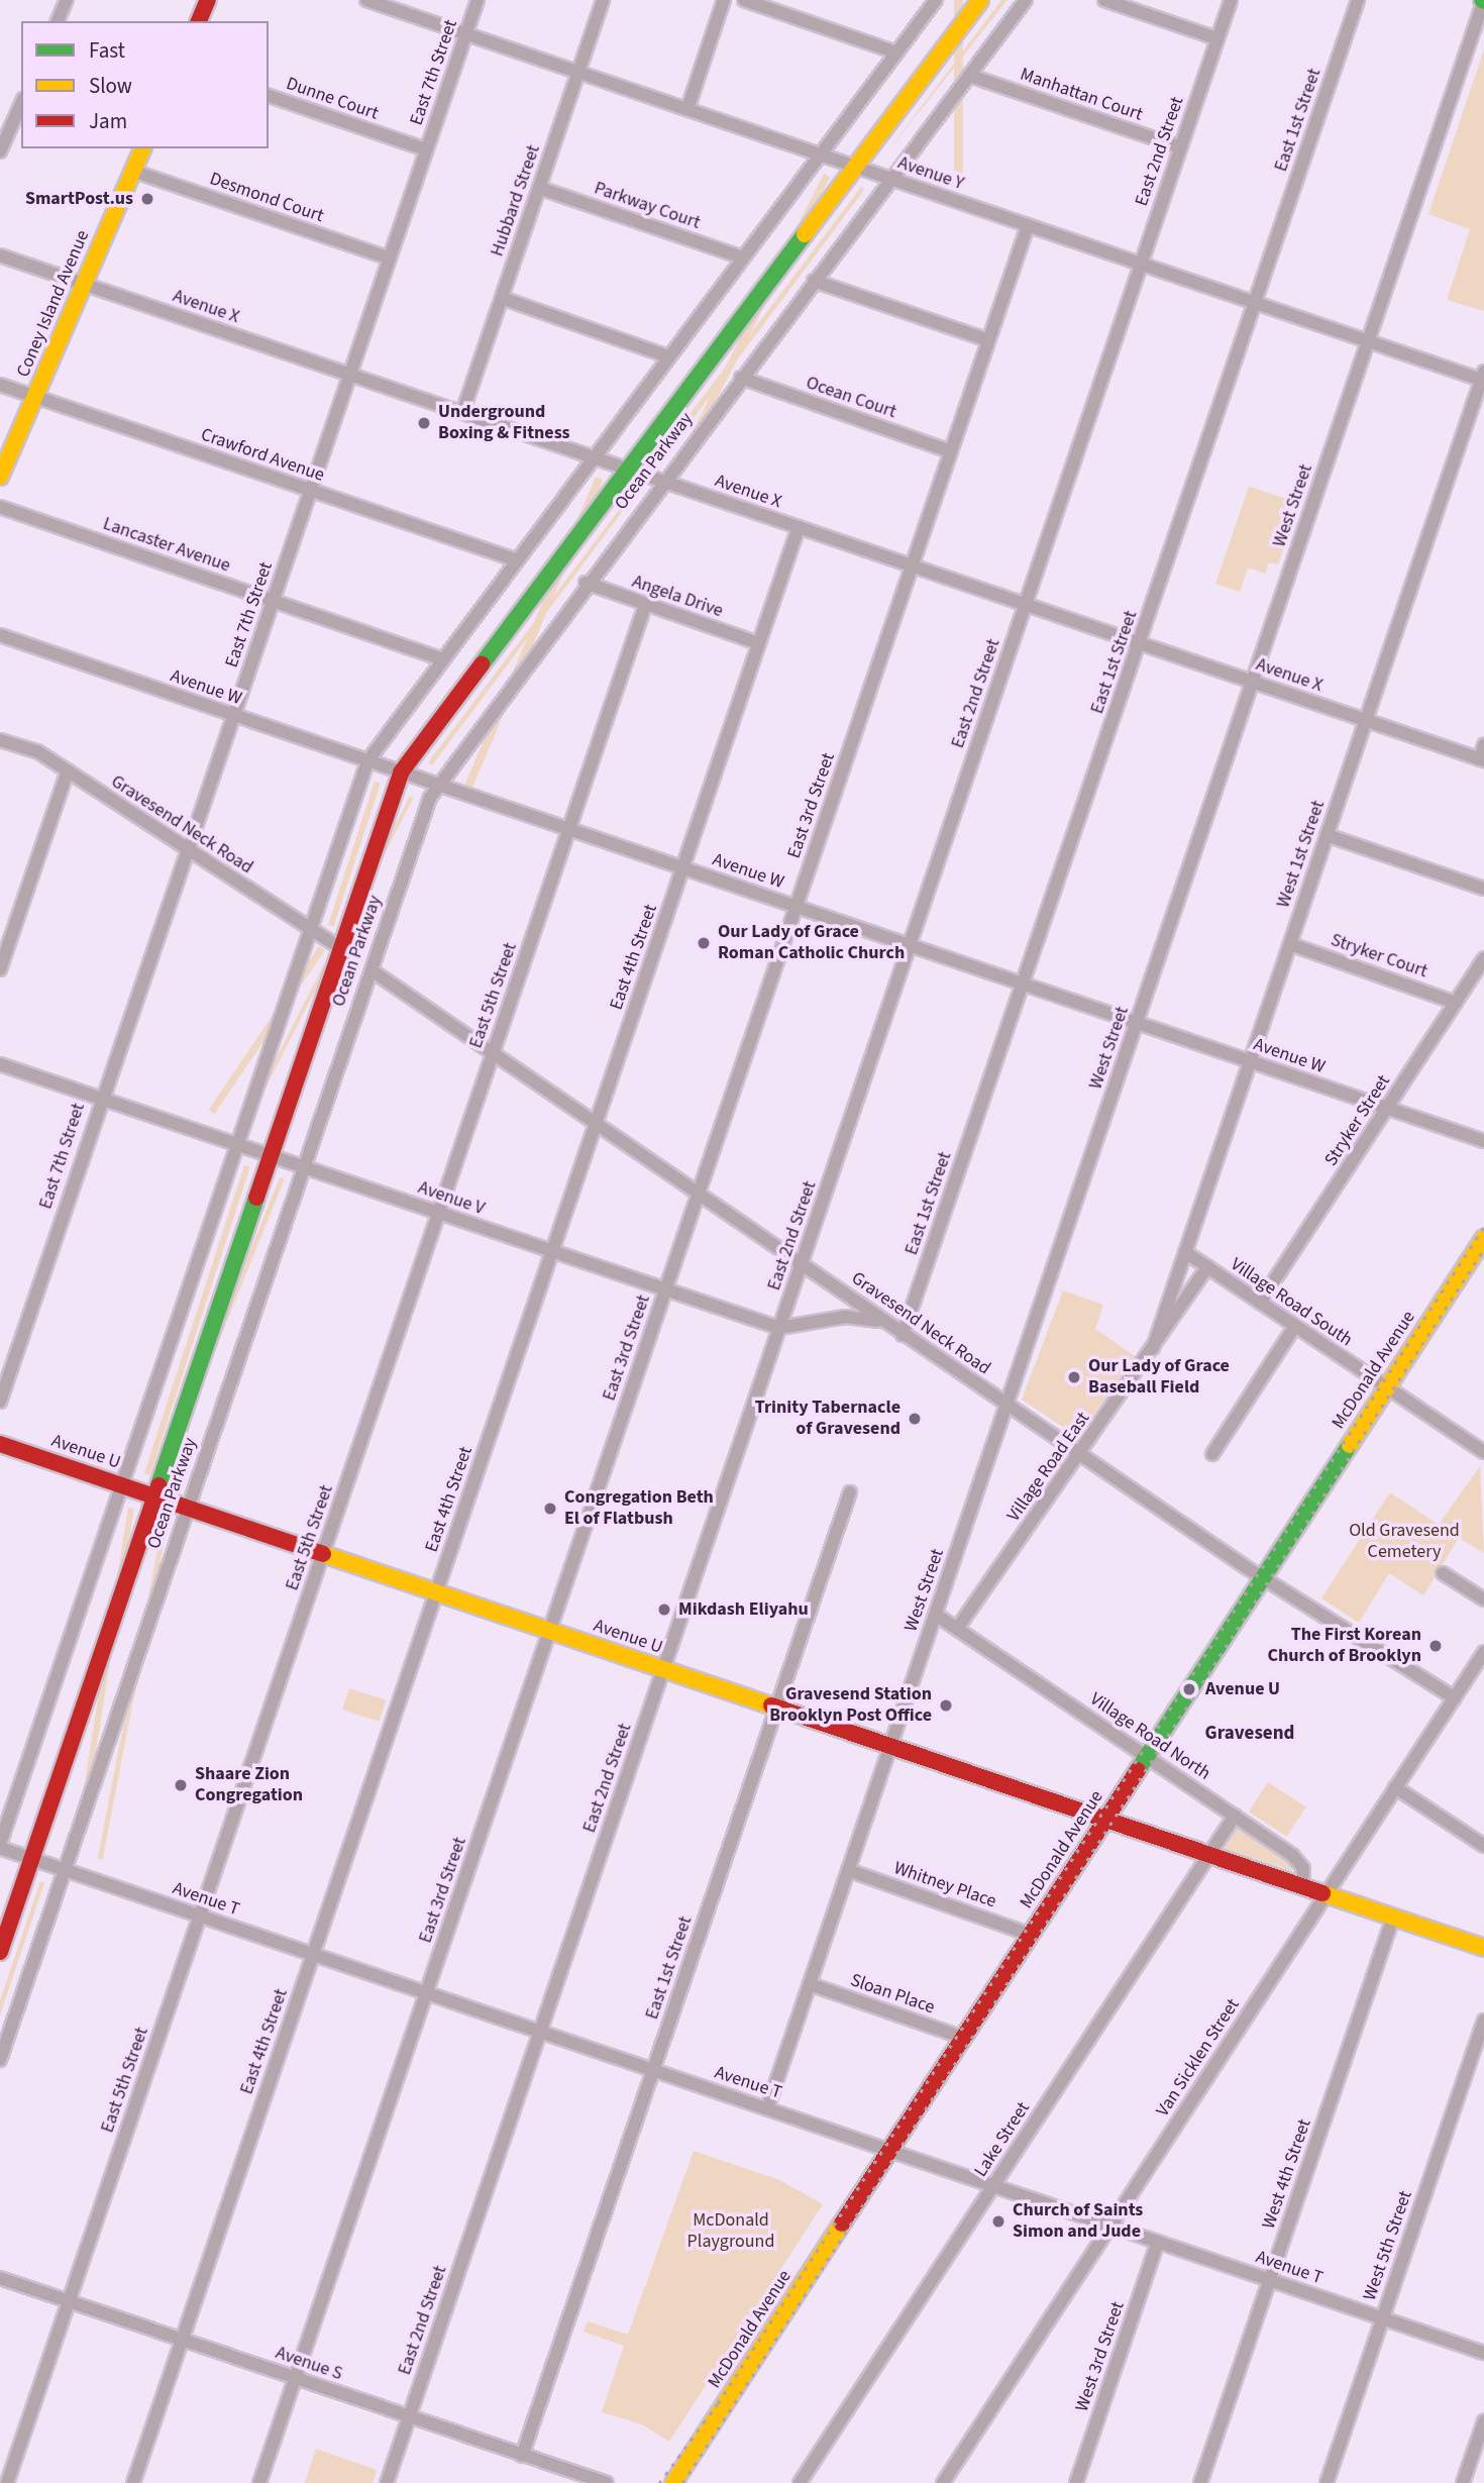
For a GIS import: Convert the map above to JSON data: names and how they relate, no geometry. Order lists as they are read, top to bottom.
{
  "streets": {
    "main road": [
      "Coney Island Avenue",
      "Ocean Parkway",
      "McDonald Avenue",
      "Avenue U"
    ],
    "street": [
      "East 7th Street",
      "Manhattan Court",
      "Dunne Court",
      "East 1st Street",
      "East 2nd Street",
      "Avenue Y",
      "Desmond Court",
      "Hubbard Street",
      "Parkway Court",
      "Avenue X",
      "Ocean Court",
      "Crawford Avenue",
      "West Street",
      "Lancaster Avenue",
      "Angela Drive",
      "Avenue W",
      "East 3rd Street",
      "Gravesend Neck Road",
      "West 1st Street",
      "Stryker Court",
      "East 4th Street",
      "East 5th Street",
      "Stryker Street",
      "Avenue V",
      "Village Road South",
      "Village Road East",
      "Village Road North",
      "Whitney Place",
      "Avenue T",
      "Sloan Place",
      "Van Sicklen Street",
      "Lake Street",
      "West 4th Street",
      "West 5th Street",
      "West 3rd Street",
      "Avenue S"
    ]
  },
  "crossings": [
    ["East 7th Street", "Dunne Court"],
    ["East 7th Street", "Avenue Y"],
    ["East 7th Street", "Desmond Court"],
    ["East 7th Street", "Avenue X"],
    ["East 7th Street", "Crawford Avenue"],
    ["East 7th Street", "Lancaster Avenue"],
    ["East 7th Street", "Avenue W"],
    ["East 7th Street", "Gravesend Neck Road"],
    ["East 7th Street", "Avenue V"],
    ["Manhattan Court", "East 2nd Street"],
    ["Manhattan Court", "Ocean Parkway"],
    ["East 1st Street", "Avenue Y"],
    ["East 1st Street", "Avenue X"],
    ["East 1st Street", "Avenue W"],
    ["East 1st Street", "Gravesend Neck Road"],
    ["East 1st Street", "Avenue V"],
    ["East 1st Street", "Avenue U"],
    ["East 1st Street", "Avenue T"],
    ["East 1st Street", "Avenue S"],
    ["East 2nd Street", "Avenue Y"],
    ["East 2nd Street", "Avenue X"],
    ["East 2nd Street", "Avenue W"],
    ["East 2nd Street", "Gravesend Neck Road"],
    ["East 2nd Street", "Avenue V"],
    ["East 2nd Street", "Avenue U"],
    ["East 2nd Street", "Avenue T"],
    ["East 2nd Street", "Avenue S"],
    ["Avenue Y", "Hubbard Street"],
    ["Avenue Y", "Ocean Parkway"],
    ["Avenue Y", "West Street"],
    ["Avenue Y", "East 3rd Street"],
    ["Avenue Y", "West 1st Street"],
    ["Desmond Court", "Coney Island Avenue"],
    ["Hubbard Street", "Parkway Court"],
    ["Hubbard Street", "Avenue X"],
    ["Coney Island Avenue", "Avenue X"],
    ["Coney Island Avenue", "Crawford Avenue"],
    ["Avenue X", "Ocean Parkway"],
    ["Avenue X", "West Street"],
    ["Avenue X", "East 3rd Street"],
    ["Avenue X", "West 1st Street"],
    ["Avenue X", "East 4th Street"],
    ["Ocean Court", "Ocean Parkway"],
    ["Ocean Court", "East 3rd Street"],
    ["Ocean Parkway", "Angela Drive"],
    ["Ocean Parkway", "Avenue W"],
    ["Ocean Parkway", "Gravesend Neck Road"],
    ["Ocean Parkway", "Avenue V"],
    ["Ocean Parkway", "Avenue U"],
    ["Ocean Parkway", "Avenue T"],
    ["West Street", "Avenue W"],
    ["West Street", "Gravesend Neck Road"],
    ["West Street", "Avenue U"],
    ["West Street", "Whitney Place"],
    ["West Street", "Avenue T"],
    ["West Street", "Sloan Place"],
    ["Angela Drive", "East 4th Street"],
    ["Angela Drive", "East 5th Street"],
    ["Avenue W", "East 3rd Street"],
    ["Avenue W", "West 1st Street"],
    ["Avenue W", "East 4th Street"],
    ["Avenue W", "East 5th Street"],
    ["Avenue W", "Stryker Street"],
    ["East 3rd Street", "Gravesend Neck Road"],
    ["East 3rd Street", "Avenue V"],
    ["East 3rd Street", "Avenue U"],
    ["East 3rd Street", "Avenue T"],
    ["East 3rd Street", "Avenue S"],
    ["Gravesend Neck Road", "East 4th Street"],
    ["Gravesend Neck Road", "East 5th Street"],
    ["Gravesend Neck Road", "Avenue V"],
    ["Gravesend Neck Road", "McDonald Avenue"],
    ["Gravesend Neck Road", "Village Road East"],
    ["Gravesend Neck Road", "Van Sicklen Street"],
    ["West 1st Street", "Stryker Court"],
    ["West 1st Street", "Village Road South"],
    ["West 1st Street", "Village Road East"],
    ["Stryker Court", "Stryker Street"],
    ["East 4th Street", "Avenue V"],
    ["East 4th Street", "Avenue U"],
    ["East 4th Street", "Avenue T"],
    ["East 4th Street", "Avenue S"],
    ["East 5th Street", "Avenue V"],
    ["East 5th Street", "Avenue U"],
    ["East 5th Street", "Avenue T"],
    ["East 5th Street", "Avenue S"],
    ["Stryker Street", "Village Road South"],
    ["Village Road South", "McDonald Avenue"],
    ["Village Road South", "Village Road East"],
    ["McDonald Avenue", "Avenue U"],
    ["McDonald Avenue", "Village Road North"],
    ["McDonald Avenue", "Whitney Place"],
    ["McDonald Avenue", "Avenue T"],
    ["McDonald Avenue", "Sloan Place"],
    ["Avenue U", "Village Road North"],
    ["Avenue U", "Van Sicklen Street"],
    ["Avenue U", "Lake Street"],
    ["Avenue U", "West 4th Street"],
    ["Village Road East", "Village Road North"],
    ["Village Road North", "Lake Street"],
    ["Avenue T", "Van Sicklen Street"],
    ["Avenue T", "Lake Street"],
    ["Avenue T", "West 4th Street"],
    ["Avenue T", "West 5th Street"],
    ["Avenue T", "West 3rd Street"]
  ],
  "districts": ["Gravesend"],
  "parks": ["Old Gravesend Cemetery", "McDonald Playground"],
  "places": [
    "SmartPost.us",
    "Underground Boxing & Fitness",
    "Our Lady of Grace Roman Catholic Church",
    "Our Lady of Grace Baseball Field",
    "Trinity Tabernacle of Gravesend",
    "Congregation Beth El of Flatbush",
    "Mikdash Eliyahu",
    "The First Korean Church of Brooklyn",
    "Avenue U",
    "Gravesend Station Brooklyn Post Office",
    "Shaare Zion Congregation",
    "Church of Saints Simon and Jude"
  ],
  "legend": ["Fast", "Slow", "Jam"]
}
